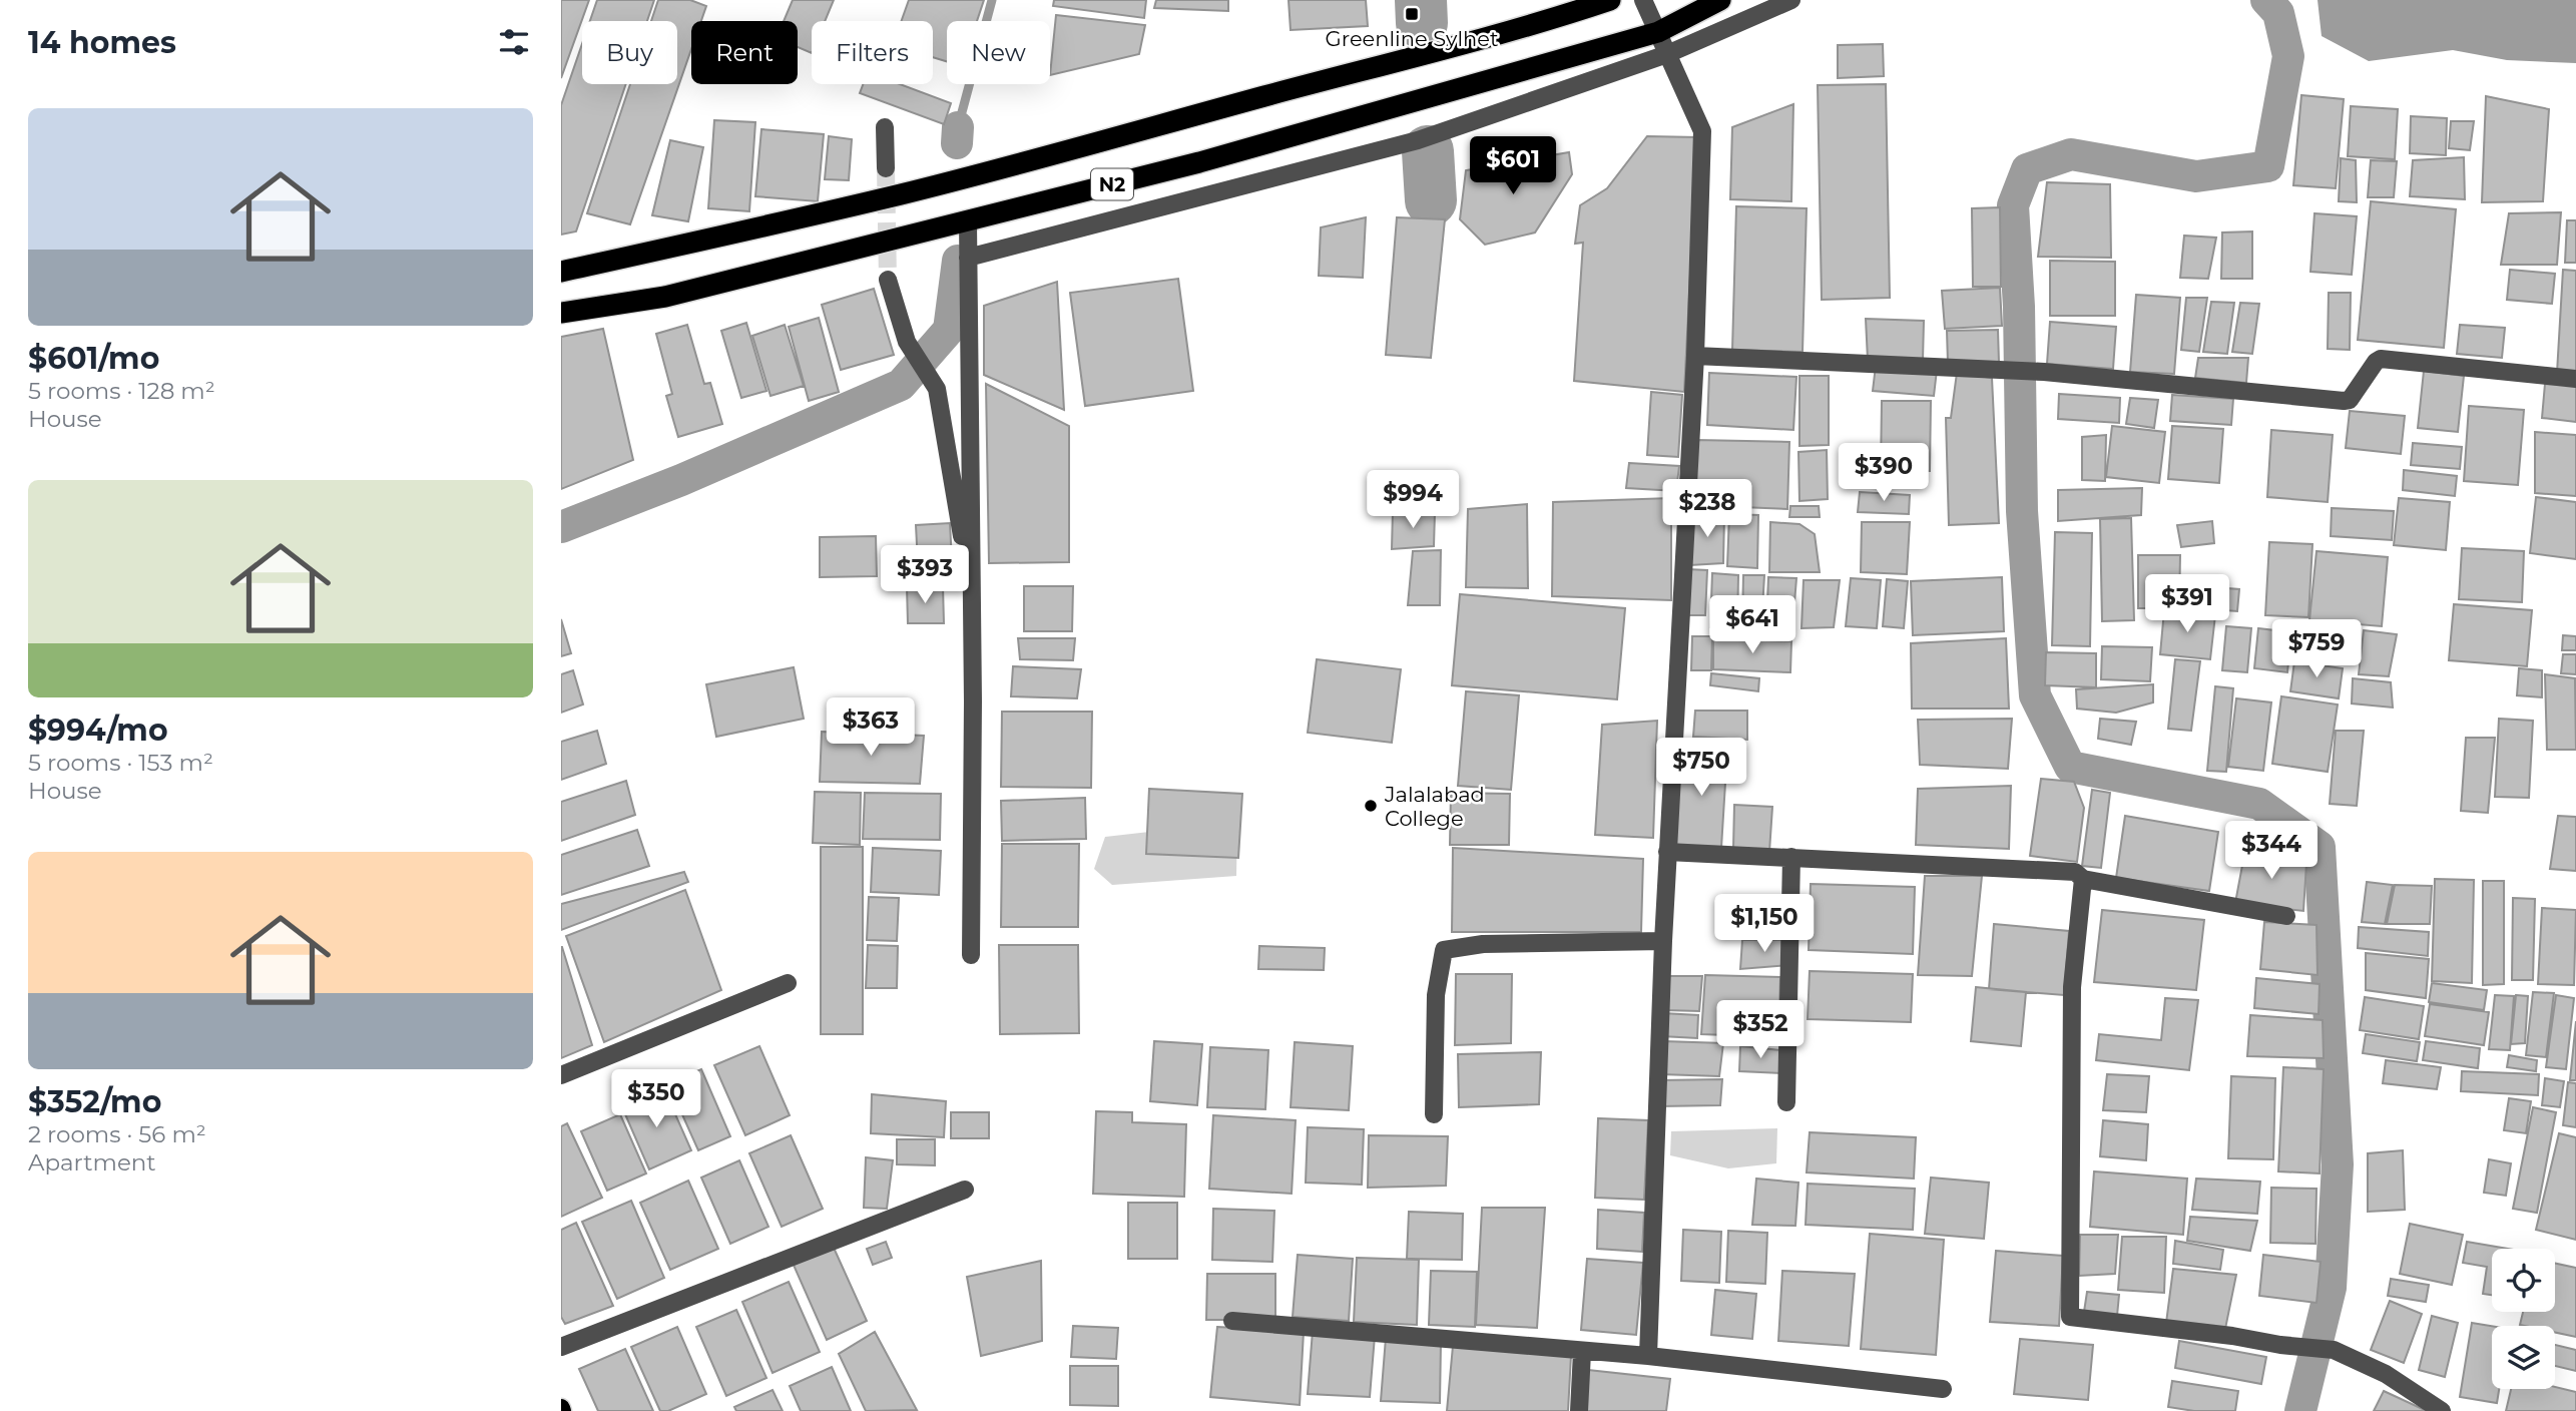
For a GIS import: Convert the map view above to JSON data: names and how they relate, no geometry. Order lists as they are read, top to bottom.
{
  "streets": {
    "highway": ["N2"]
  },
  "places": {
    "transit": ["Greenline Sylhet"],
    "other": ["Jalalabad College"]
  },
  "page": {
    "heading": "14 homes",
    "chip": [
      "Buy",
      "Rent",
      "Filters",
      "New"
    ],
    "list": [
      {
        "name": "$601/mo",
        "note": "5 rooms · 128 m² · House"
      },
      {
        "name": "$994/mo",
        "note": "5 rooms · 153 m² · House"
      },
      {
        "name": "$352/mo",
        "note": "2 rooms · 56 m² · Apartment"
      }
    ],
    "price": [
      "$601",
      "$390",
      "$994",
      "$238",
      "$393",
      "$391",
      "$641",
      "$759",
      "$363",
      "$750",
      "$344",
      "$1,150",
      "$352",
      "$350"
    ]
  }
}
